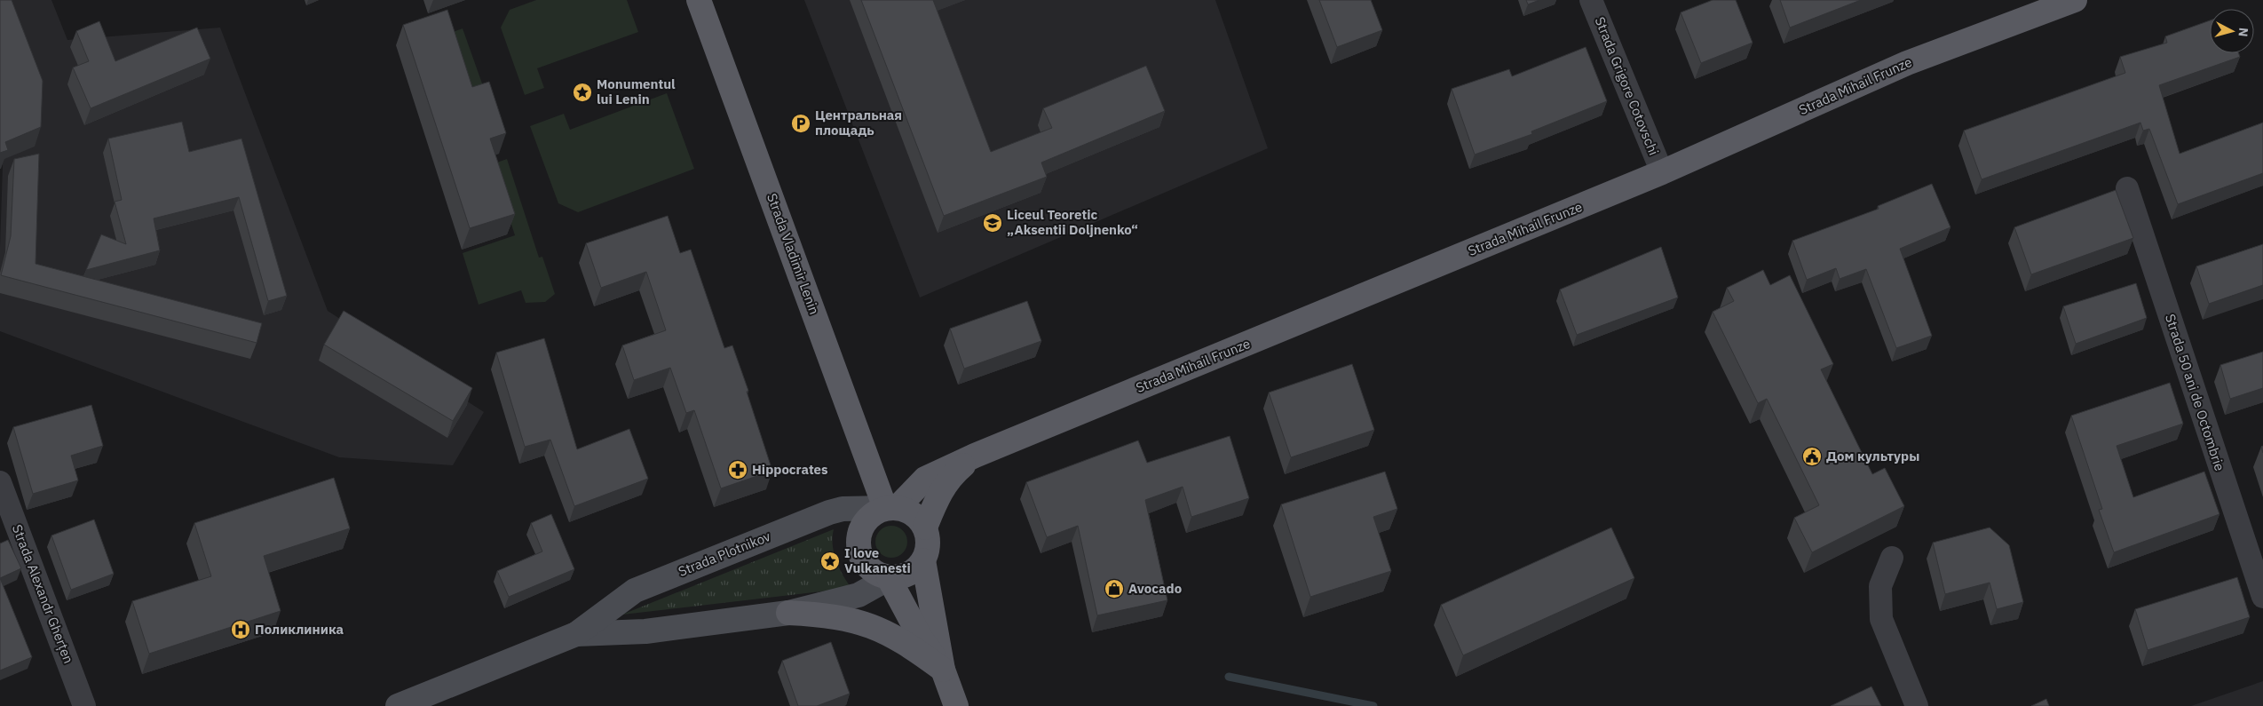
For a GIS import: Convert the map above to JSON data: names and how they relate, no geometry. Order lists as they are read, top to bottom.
{
  "streets": {
    "main road": ["Strada Mihail Frunze", "Strada Vladimir Lenin", "Strada Plotnikov"],
    "street": ["Strada Grigore Cotovschi", "Strada 50 ani de Octombrie", "Strada Alexandr Gherțen"]
  },
  "crossings": [
    ["Strada Grigore Cotovschi", "Strada Mihail Frunze"],
    ["Strada Mihail Frunze", "Strada Vladimir Lenin"],
    ["Strada Mihail Frunze", "Strada Plotnikov"],
    ["Strada Vladimir Lenin", "Strada Plotnikov"]
  ],
  "places": {
    "place": ["Monumentul lui Lenin", "I love Vulkanesti"],
    "parking": ["Центральная площадь"],
    "school or university": ["Liceul Teoretic „Aksentii Doljnenko“"],
    "public building": ["Дом культуры"],
    "pharmacy": ["Hippocrates"],
    "shop": ["Avocado"],
    "hospital": ["Поликлиника"]
  },
  "north": "right"
}
